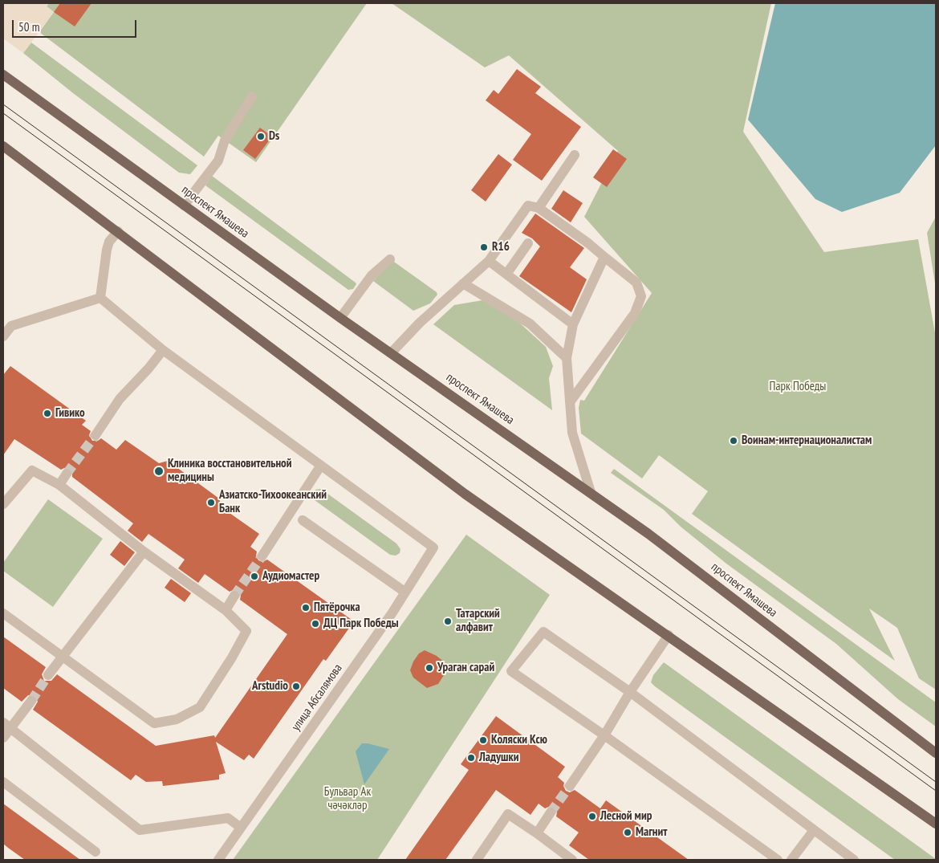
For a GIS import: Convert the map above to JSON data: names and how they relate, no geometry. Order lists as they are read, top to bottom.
{
  "streets": {
    "main road": ["проспект Ямашева"],
    "street": ["улица Абсалямова"]
  },
  "parks": ["Парк Победы", "Бульвар Ак чәчәкләр"],
  "places": [
    "Ds",
    "R16",
    "Гивико",
    "Воинам-интернационалистам",
    "Клиника восстановительной медицины",
    "Азиатско-Тихоокеанский Банк",
    "Аудиомастер",
    "Пятёрочка",
    "Татарский алфавит",
    "ДЦ Парк Победы",
    "Ураган сарай",
    "Arstudio",
    "Коляски Ксю",
    "Ладушки",
    "Лесной мир",
    "Магнит"
  ],
  "scale_bar": "50 m"
}
